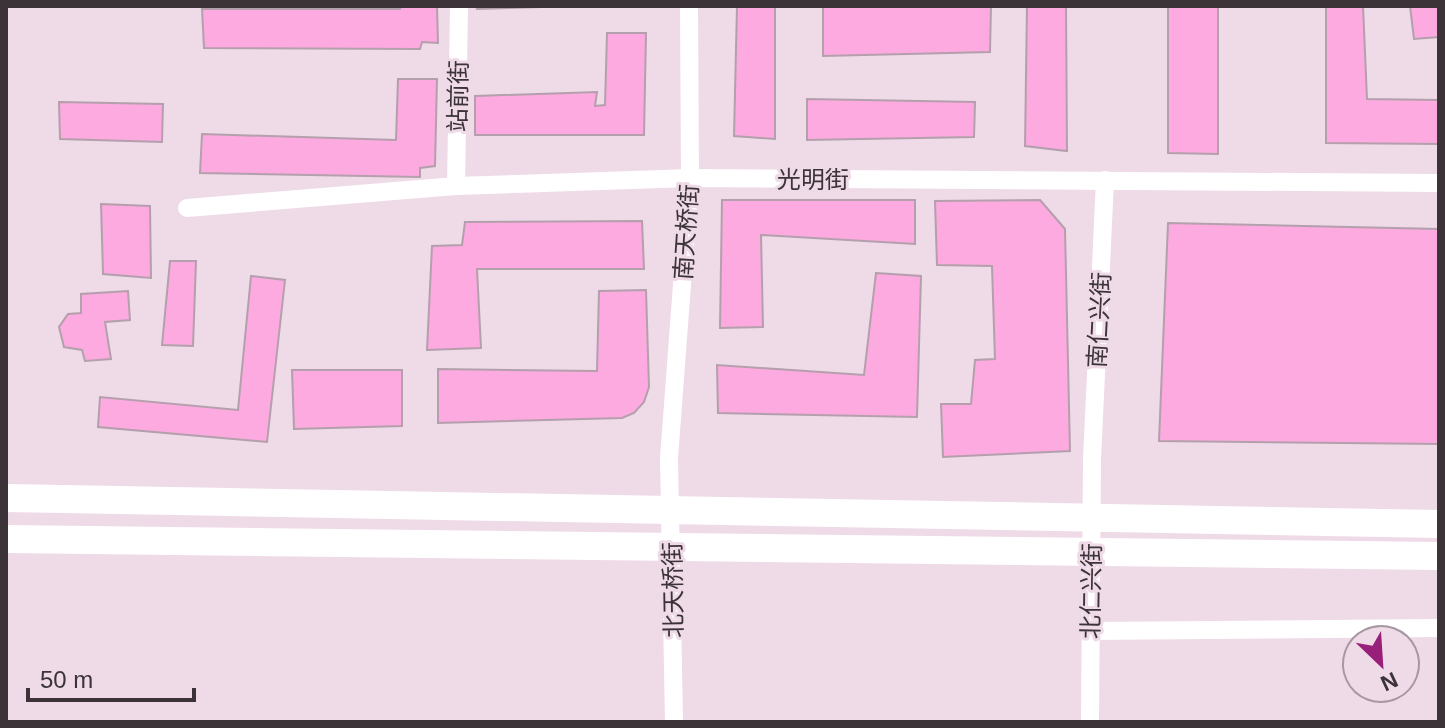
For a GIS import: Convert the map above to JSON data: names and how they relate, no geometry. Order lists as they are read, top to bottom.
{
  "streets": {
    "street": [
      "站前街",
      "光明街",
      "南天桥街",
      "南仁兴街",
      "北天桥街",
      "北仁兴街"
    ]
  },
  "crossings": [
    ["站前街", "光明街"],
    ["光明街", "南天桥街"],
    ["光明街", "南仁兴街"],
    ["南天桥街", "北天桥街"],
    ["南仁兴街", "北仁兴街"]
  ],
  "scale_bar": "50 m",
  "north": "bottom right"
}
